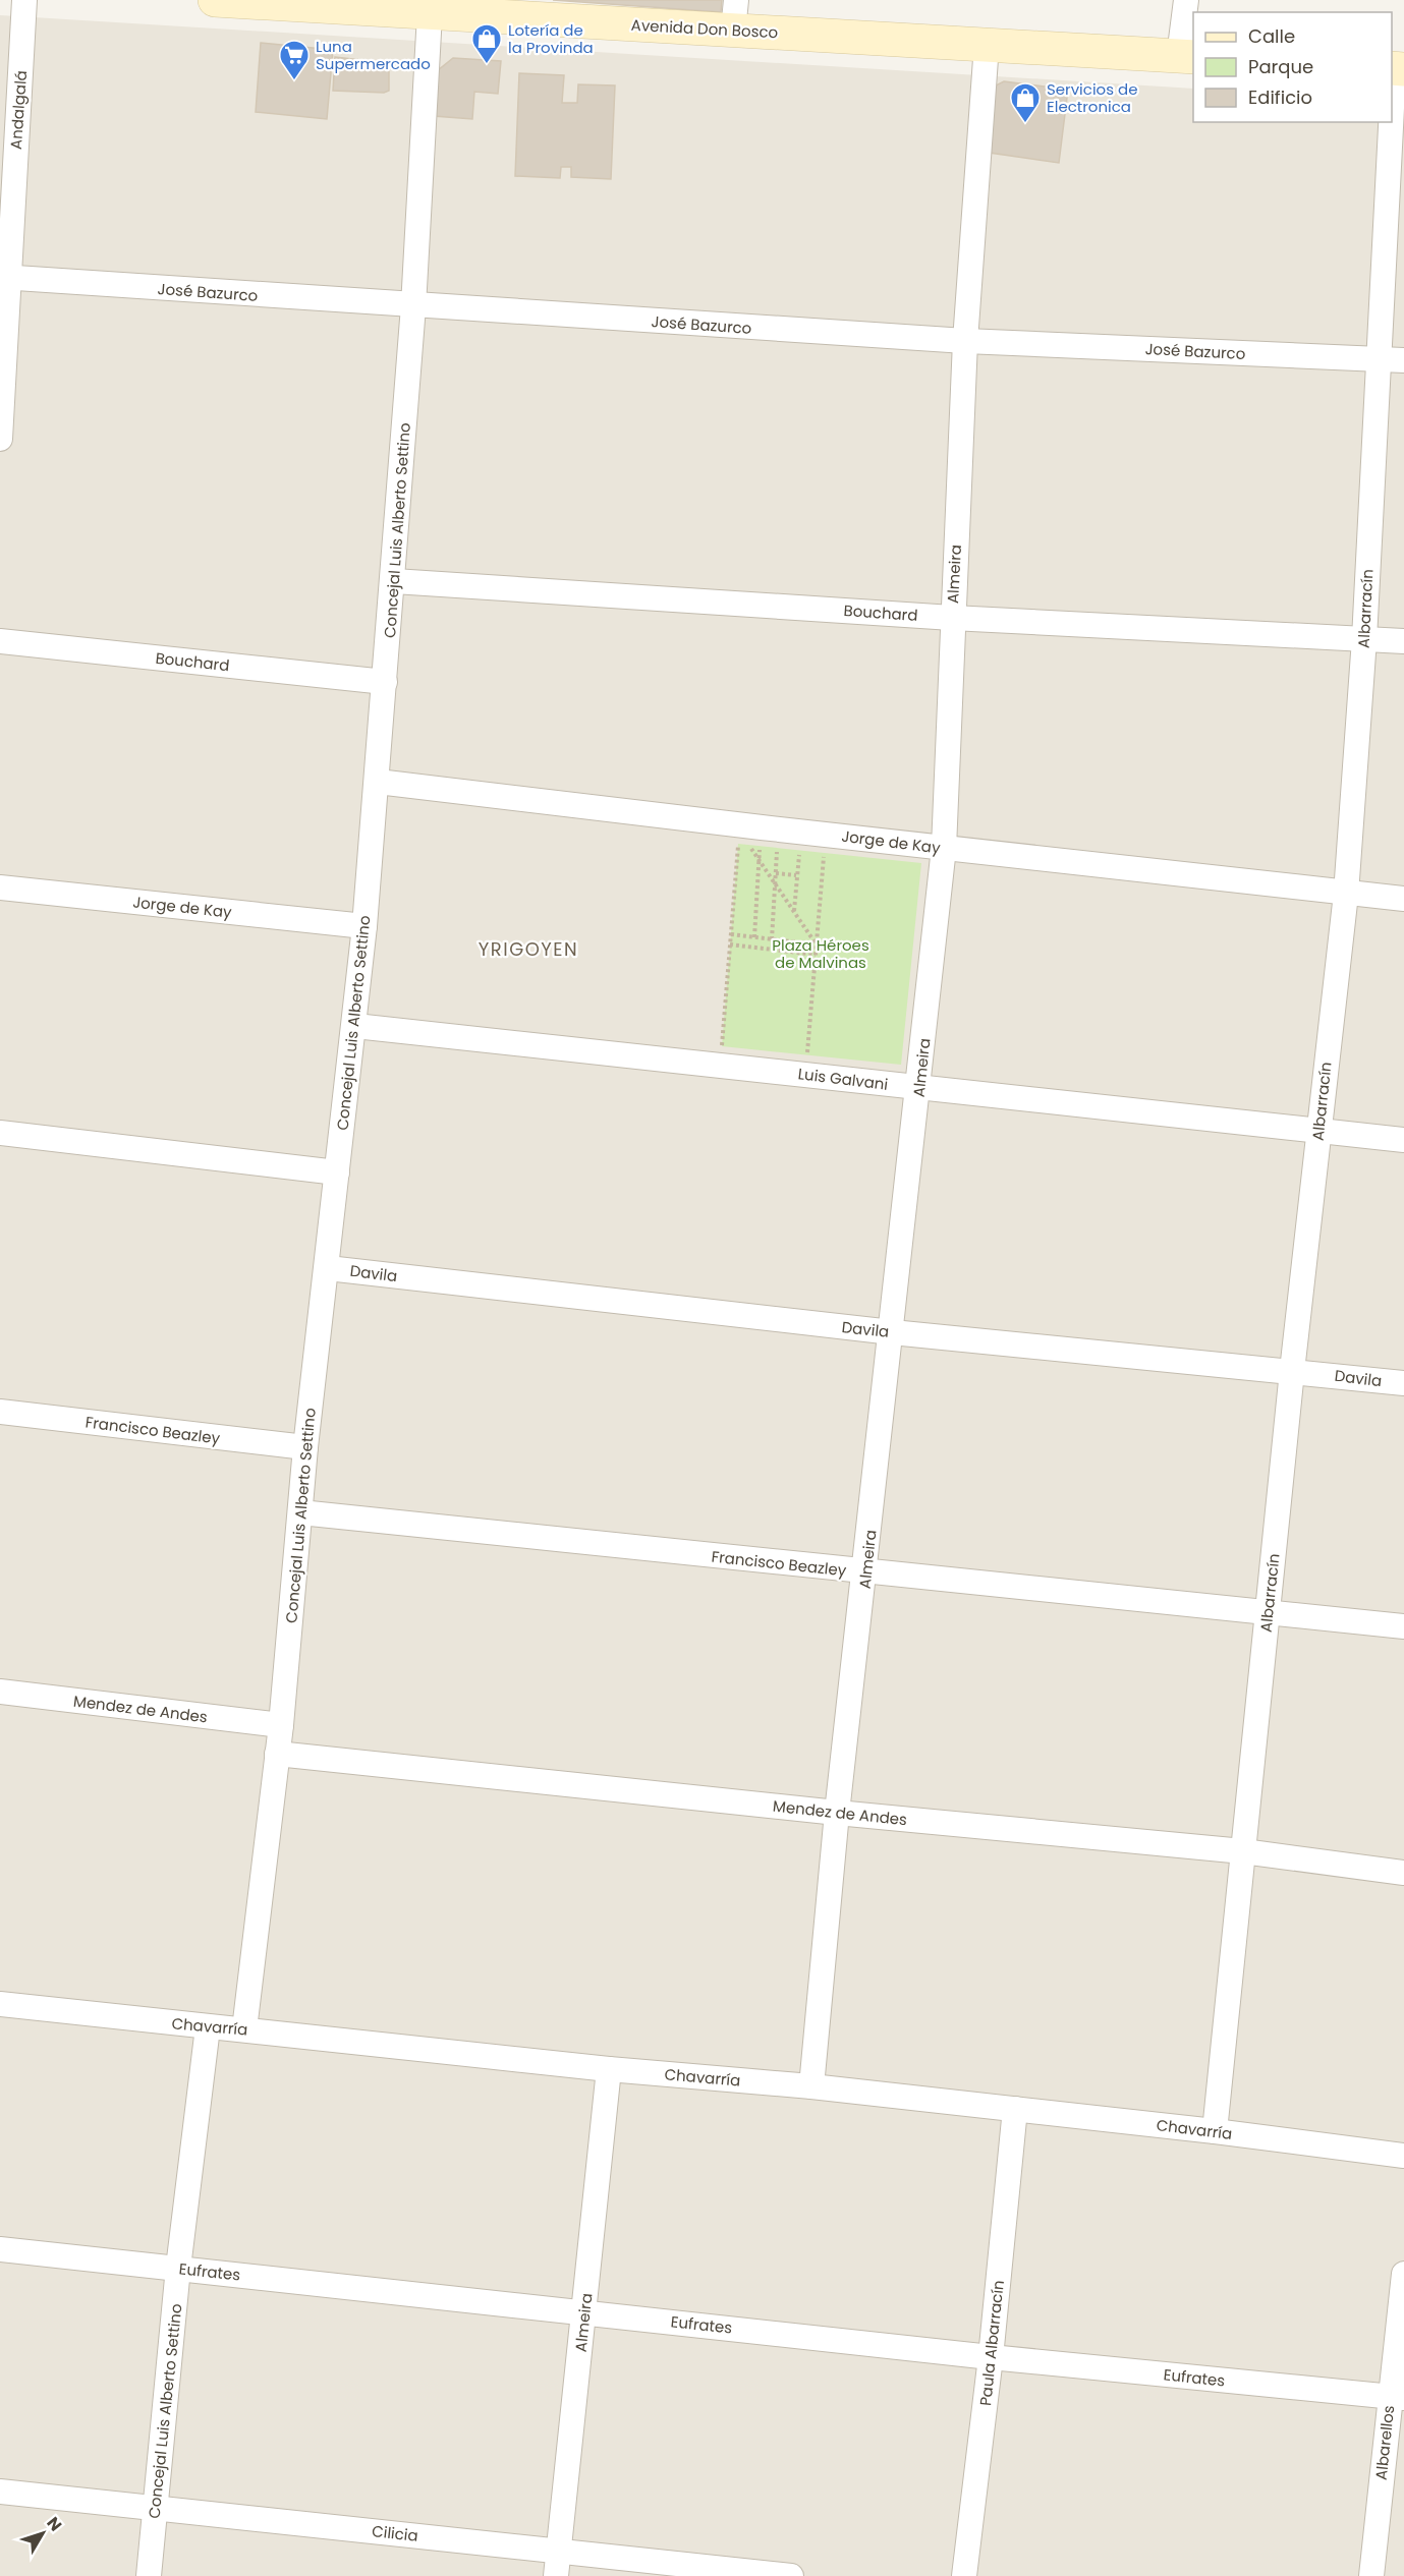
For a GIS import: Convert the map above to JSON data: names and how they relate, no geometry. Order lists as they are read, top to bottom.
{
  "streets": {
    "main road": ["Avenida Don Bosco"],
    "street": [
      "Andalgalá",
      "José Bazurco",
      "Concejal Luis Alberto Settino",
      "Almeira",
      "Albarracín",
      "Bouchard",
      "Jorge de Kay",
      "Luis Galvani",
      "Davila",
      "Francisco Beazley",
      "Mendez de Andes",
      "Chavarría",
      "Eufrates",
      "Paula Albarracín",
      "Albarellos",
      "Cilicia"
    ]
  },
  "crossings": [
    ["Avenida Don Bosco", "Concejal Luis Alberto Settino"],
    ["Avenida Don Bosco", "Almeira"],
    ["Andalgalá", "José Bazurco"],
    ["José Bazurco", "Concejal Luis Alberto Settino"],
    ["José Bazurco", "Almeira"],
    ["José Bazurco", "Albarracín"],
    ["Concejal Luis Alberto Settino", "Bouchard"],
    ["Concejal Luis Alberto Settino", "Jorge de Kay"],
    ["Concejal Luis Alberto Settino", "Luis Galvani"],
    ["Concejal Luis Alberto Settino", "Davila"],
    ["Concejal Luis Alberto Settino", "Francisco Beazley"],
    ["Concejal Luis Alberto Settino", "Mendez de Andes"],
    ["Concejal Luis Alberto Settino", "Chavarría"],
    ["Concejal Luis Alberto Settino", "Eufrates"],
    ["Concejal Luis Alberto Settino", "Cilicia"],
    ["Almeira", "Bouchard"],
    ["Almeira", "Jorge de Kay"],
    ["Almeira", "Luis Galvani"],
    ["Almeira", "Davila"],
    ["Almeira", "Francisco Beazley"],
    ["Almeira", "Mendez de Andes"],
    ["Almeira", "Chavarría"],
    ["Almeira", "Eufrates"],
    ["Almeira", "Cilicia"],
    ["Albarracín", "Bouchard"],
    ["Albarracín", "Jorge de Kay"],
    ["Albarracín", "Luis Galvani"],
    ["Albarracín", "Davila"],
    ["Albarracín", "Francisco Beazley"],
    ["Albarracín", "Mendez de Andes"],
    ["Albarracín", "Chavarría"],
    ["Chavarría", "Paula Albarracín"],
    ["Eufrates", "Paula Albarracín"],
    ["Eufrates", "Albarellos"]
  ],
  "districts": ["YRIGOYEN"],
  "parks": ["Plaza Héroes de Malvinas"],
  "places": {
    "shop": ["Lotería de la Provinda", "Servicios de Electronica"],
    "supermarket": ["Luna Supermercado"]
  },
  "legend": ["Calle", "Parque", "Edificio"],
  "north": "top right"
}
